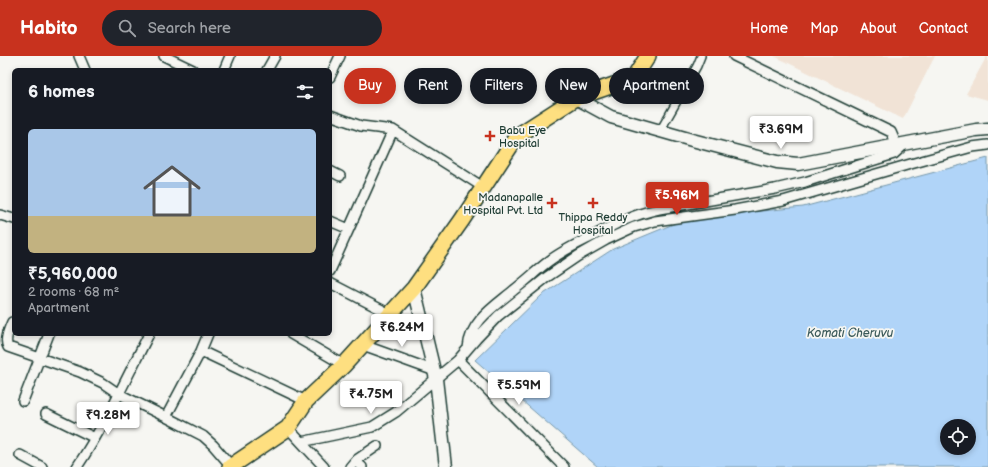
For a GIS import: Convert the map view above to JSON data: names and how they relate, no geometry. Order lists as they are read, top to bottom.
{
  "water": ["Komati Cheruvu"],
  "places": {
    "health": ["Babu Eye Hospital", "Madanapalle Hospital Pvt. Ltd", "Thippa Reddy Hospital"]
  },
  "page": {
    "header": "Habito",
    "search": "Search here",
    "nav": [
      "Home",
      "Map",
      "About",
      "Contact"
    ],
    "chip": [
      "Buy",
      "Rent",
      "Filters",
      "New",
      "Apartment"
    ],
    "heading": "6 homes",
    "price": [
      "₹3.69M",
      "₹5.96M",
      "₹6.24M",
      "₹5.59M",
      "₹4.75M",
      "₹9.28M"
    ],
    "list": [
      {
        "name": "₹5,960,000",
        "note": "2 rooms · 68 m² · Apartment"
      }
    ]
  }
}
